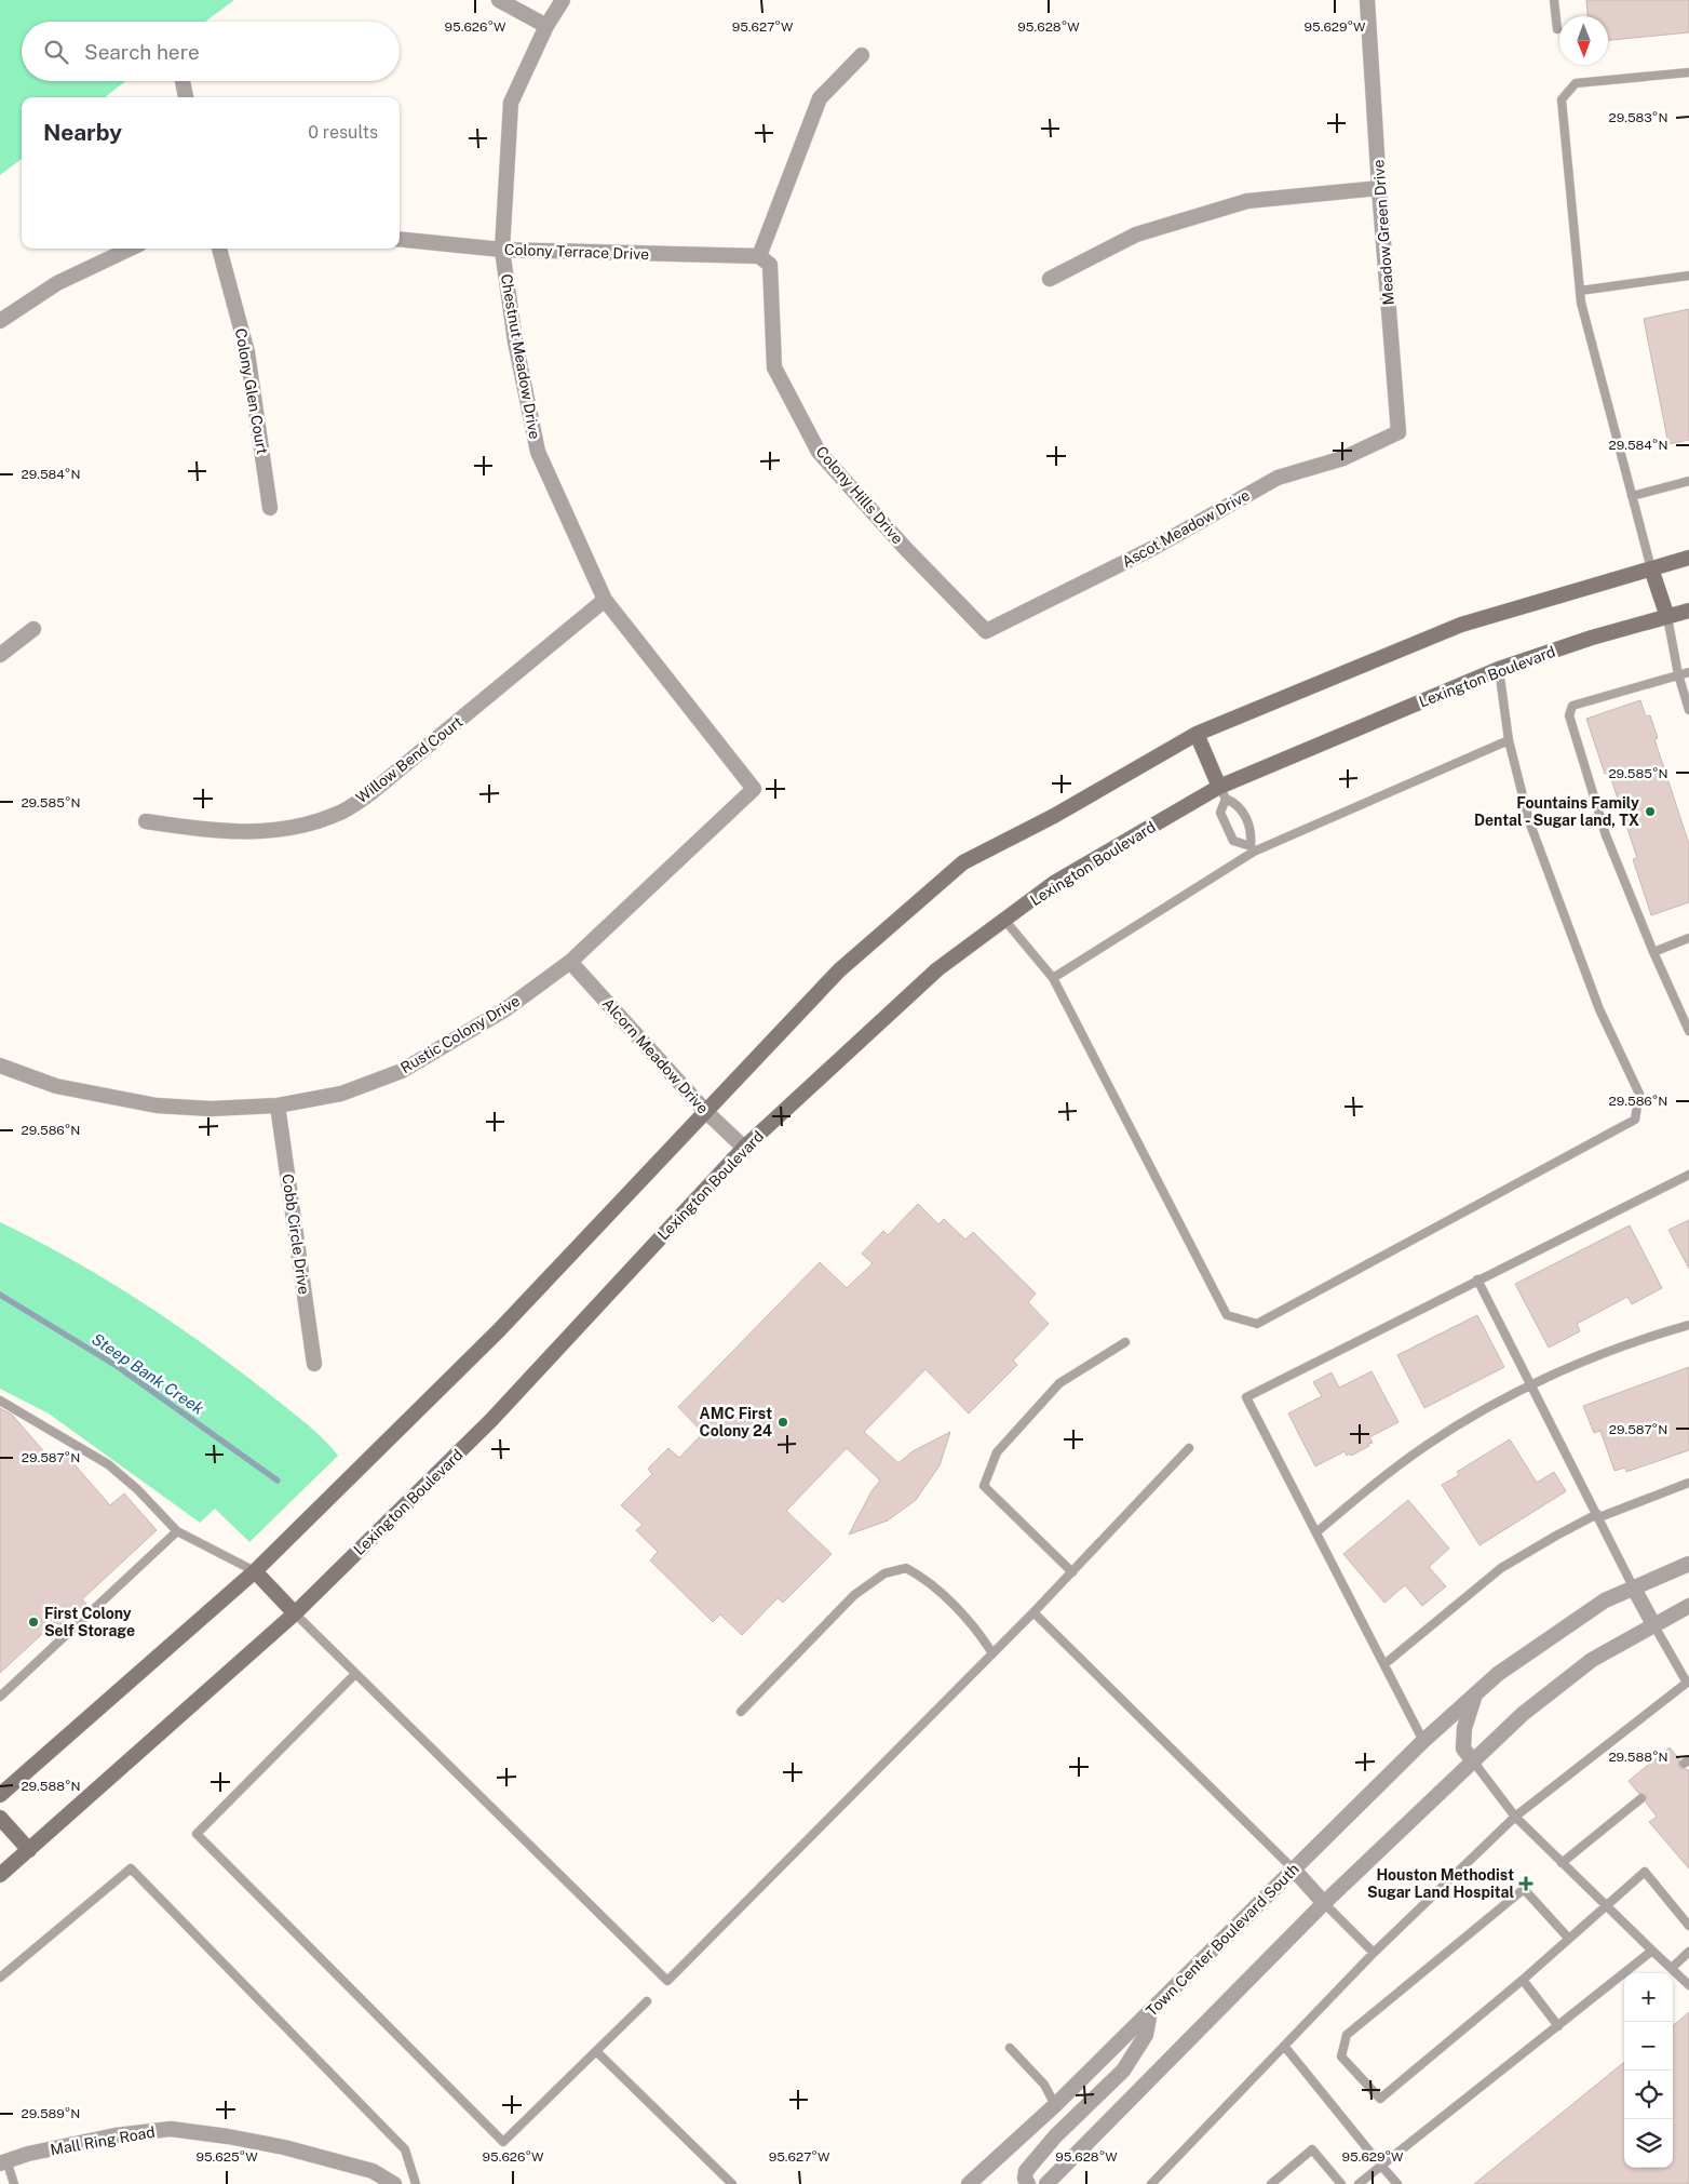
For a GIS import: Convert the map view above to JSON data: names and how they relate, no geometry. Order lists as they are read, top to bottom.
{
  "streets": {
    "main road": ["Lexington Boulevard"],
    "street": [
      "Meadow Green Drive",
      "Colony Terrace Drive",
      "Chestnut Meadow Drive",
      "Colony Glen Court",
      "Colony Hills Drive",
      "Ascot Meadow Drive",
      "Willow Bend Court",
      "Rustic Colony Drive",
      "Alcorn Meadow Drive",
      "Cobb Circle Drive",
      "Town Center Boulevard South",
      "Mall Ring Road"
    ]
  },
  "crossings": [
    ["Meadow Green Drive", "Ascot Meadow Drive"],
    ["Colony Terrace Drive", "Chestnut Meadow Drive"],
    ["Colony Terrace Drive", "Colony Hills Drive"],
    ["Chestnut Meadow Drive", "Willow Bend Court"],
    ["Chestnut Meadow Drive", "Rustic Colony Drive"],
    ["Colony Hills Drive", "Ascot Meadow Drive"],
    ["Lexington Boulevard", "Alcorn Meadow Drive"],
    ["Rustic Colony Drive", "Alcorn Meadow Drive"],
    ["Rustic Colony Drive", "Cobb Circle Drive"]
  ],
  "water": ["Steep Bank Creek"],
  "places": {
    "other": ["Fountains Family Dental - Sugar land, TX", "AMC First Colony 24", "First Colony Self Storage"],
    "health": ["Houston Methodist Sugar Land Hospital"]
  },
  "north": "bottom",
  "page": {
    "search": "Search here",
    "heading": ["Nearby", "0 results"],
    "map_buttons": ["+", "−"]
  },
  "coordinates": [
    "95.626°W",
    "95.627°W",
    "95.628°W",
    "95.629°W",
    "29.583°N",
    "29.584°N",
    "29.585°N",
    "29.586°N",
    "29.587°N",
    "29.588°N",
    "29.589°N",
    "95.625°W"
  ]
}
